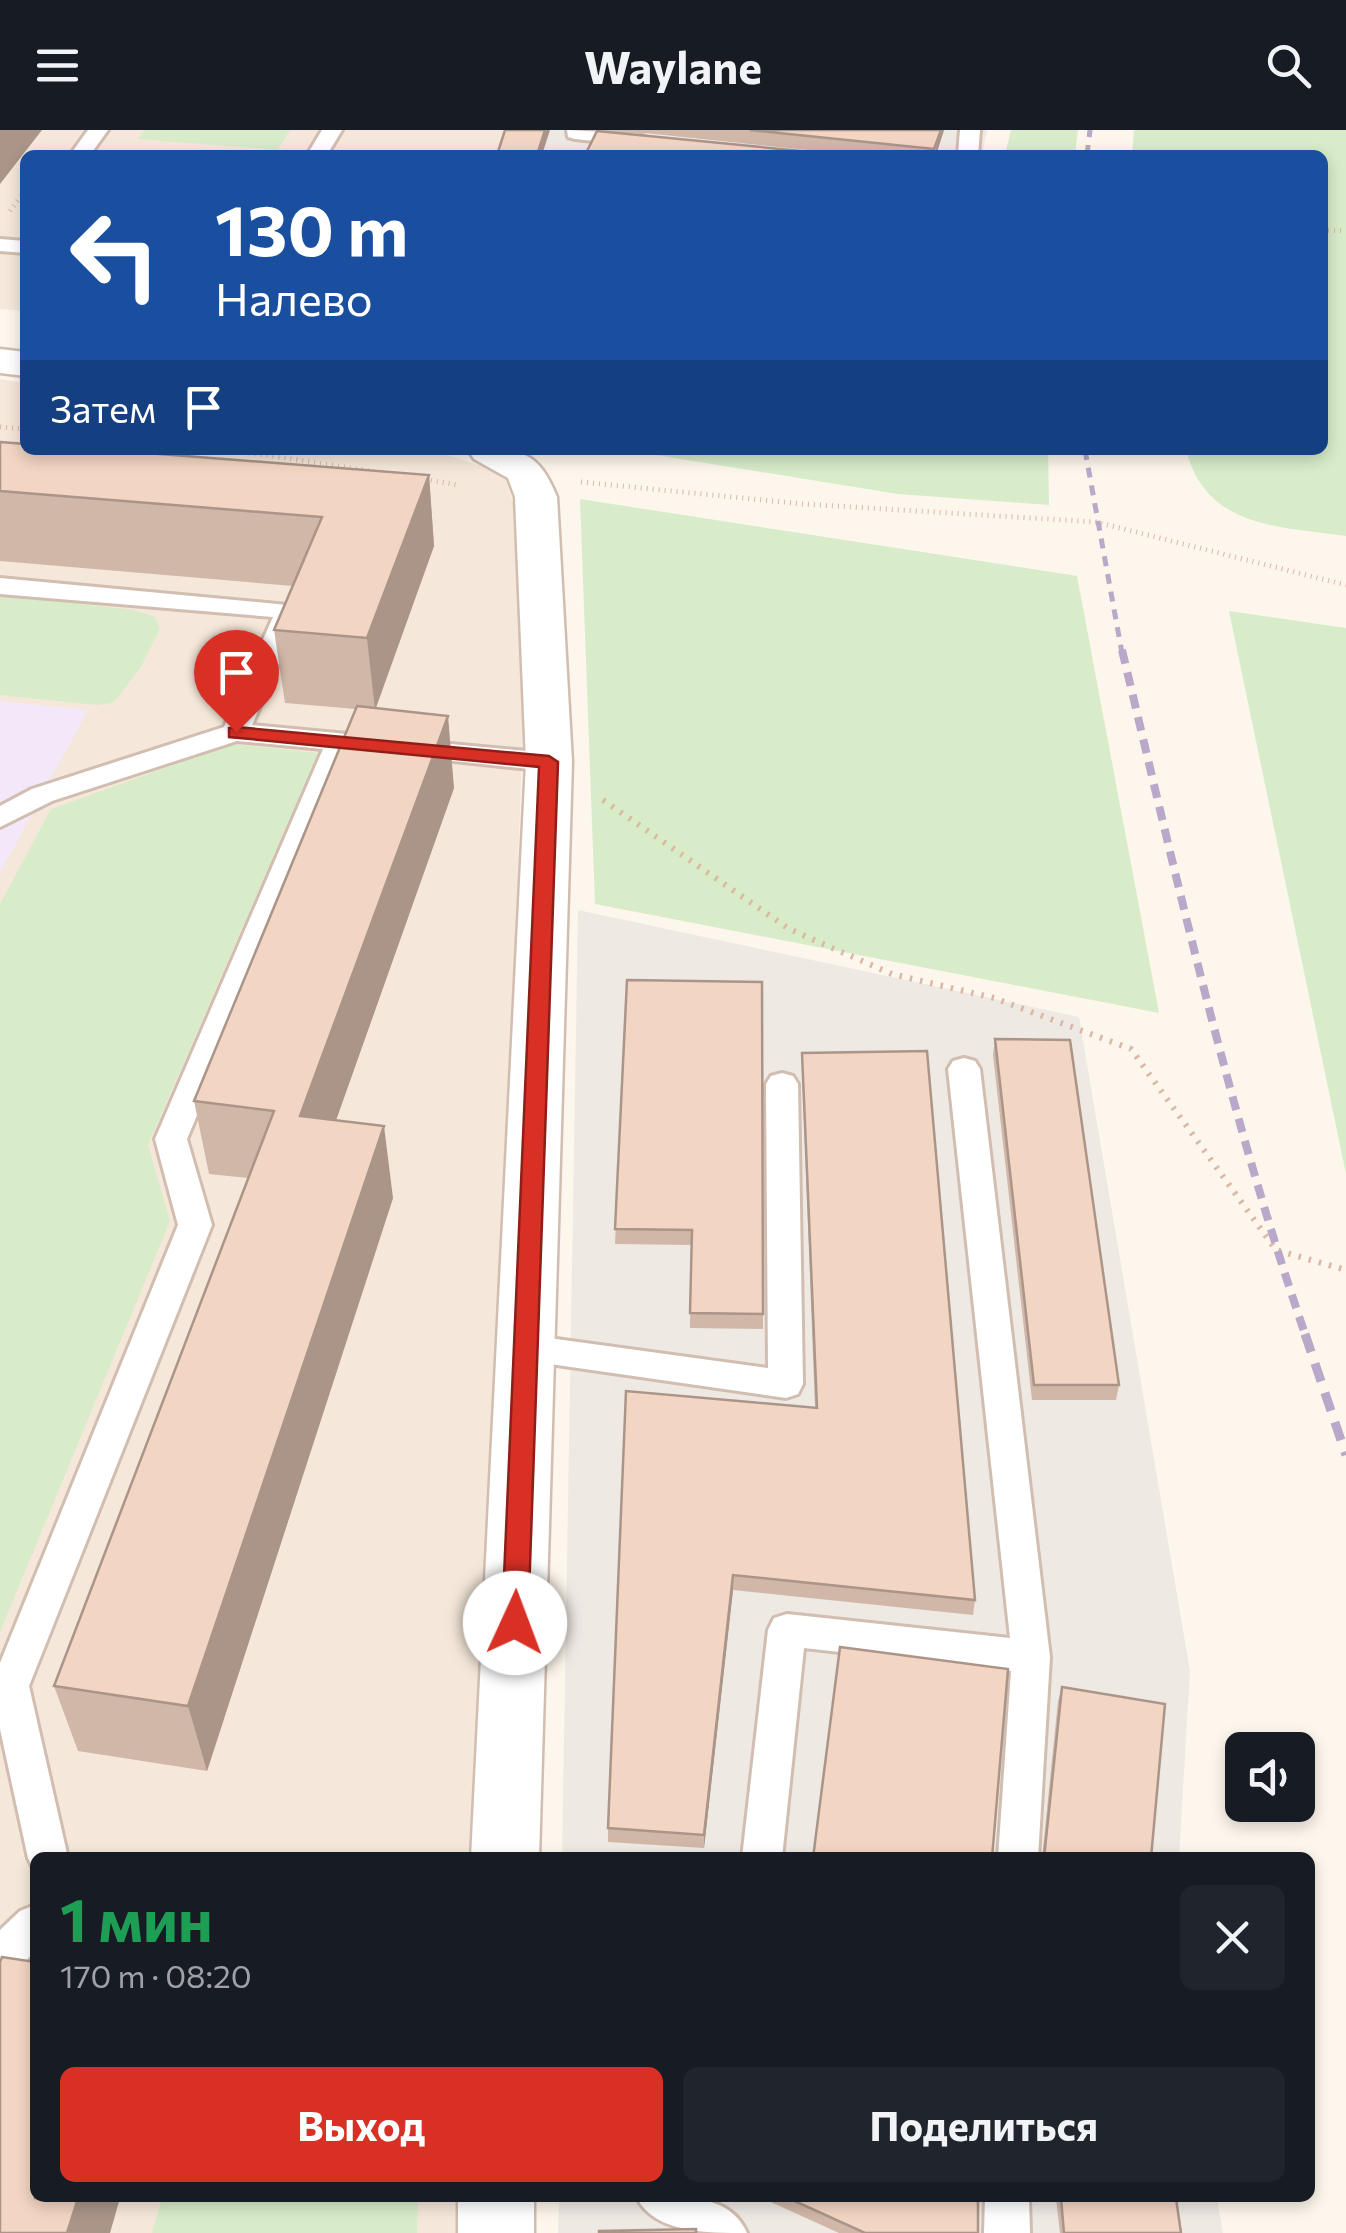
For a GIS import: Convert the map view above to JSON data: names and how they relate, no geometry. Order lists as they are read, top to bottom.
{
  "page": {
    "header": "Waylane",
    "turn": ["130 m", "Налево"],
    "then": "Затем",
    "heading": ["1 мин", "170 m · 08:20"],
    "buttons": ["Выход", "Поделиться"]
  }
}
